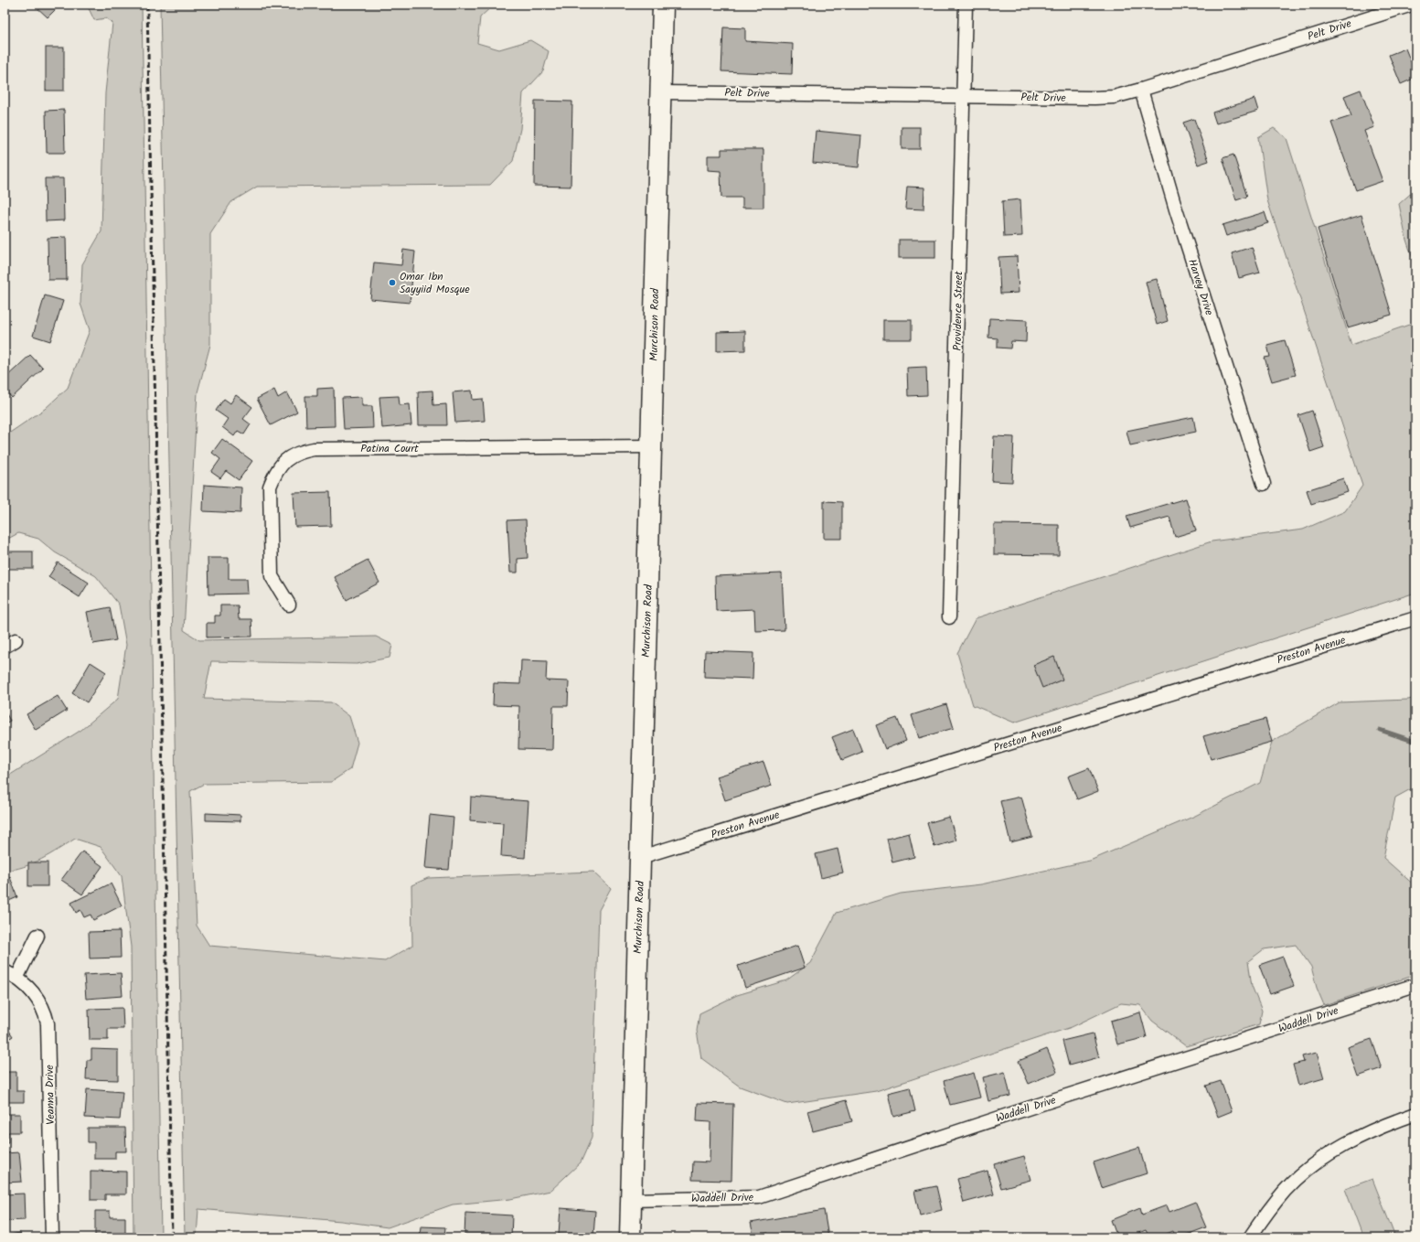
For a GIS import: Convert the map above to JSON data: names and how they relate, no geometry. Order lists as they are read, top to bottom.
{
  "streets": {
    "main road": ["Murchison Road"],
    "street": [
      "Pelt Drive",
      "Harvey Drive",
      "Providence Street",
      "Patina Court",
      "Preston Avenue",
      "Waddell Drive",
      "Veanna Drive"
    ]
  },
  "crossings": [
    ["Pelt Drive", "Harvey Drive"],
    ["Pelt Drive", "Providence Street"],
    ["Pelt Drive", "Murchison Road"],
    ["Murchison Road", "Patina Court"],
    ["Murchison Road", "Preston Avenue"],
    ["Murchison Road", "Waddell Drive"]
  ],
  "places": ["Omar Ibn Sayyiid Mosque"]
}
